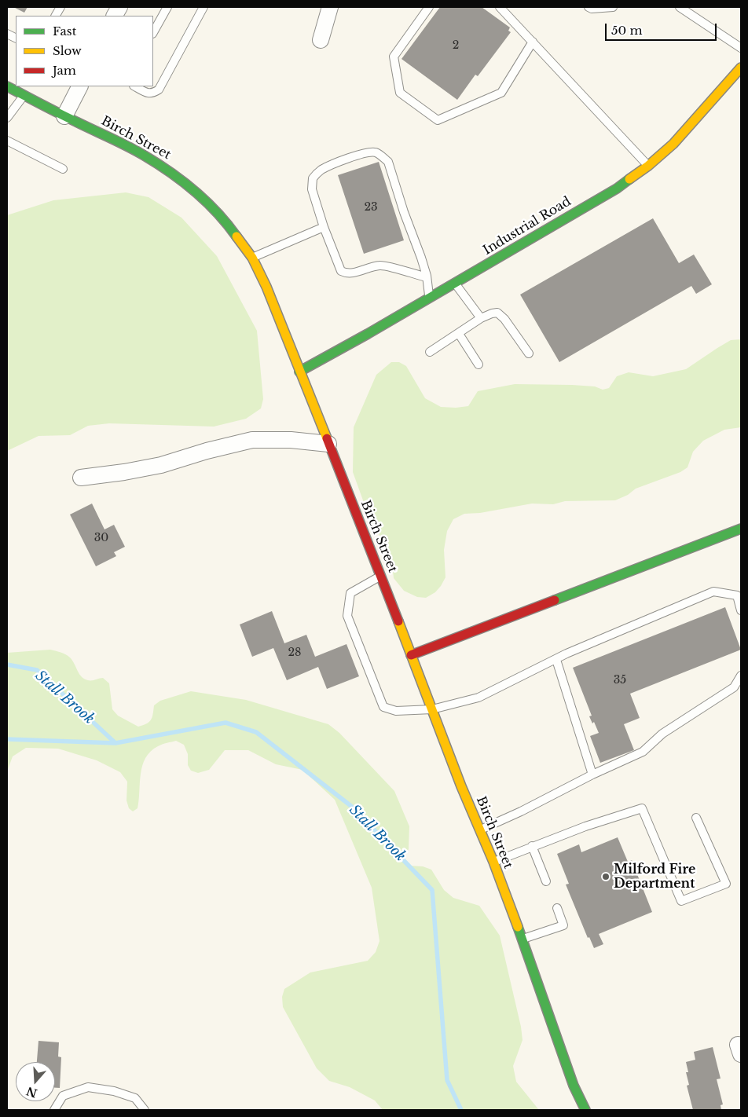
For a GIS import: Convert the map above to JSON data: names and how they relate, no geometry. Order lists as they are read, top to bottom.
{
  "streets": {
    "street": ["Birch Street", "Industrial Road"]
  },
  "crossings": [
    ["Birch Street", "Industrial Road"]
  ],
  "water": ["Stall Brook"],
  "places": ["Milford Fire Department"],
  "house_numbers": [
    "2",
    "23",
    "30",
    "28",
    "35"
  ],
  "legend": ["Fast", "Slow", "Jam"],
  "scale_bar": "50 m",
  "north": "bottom"
}
